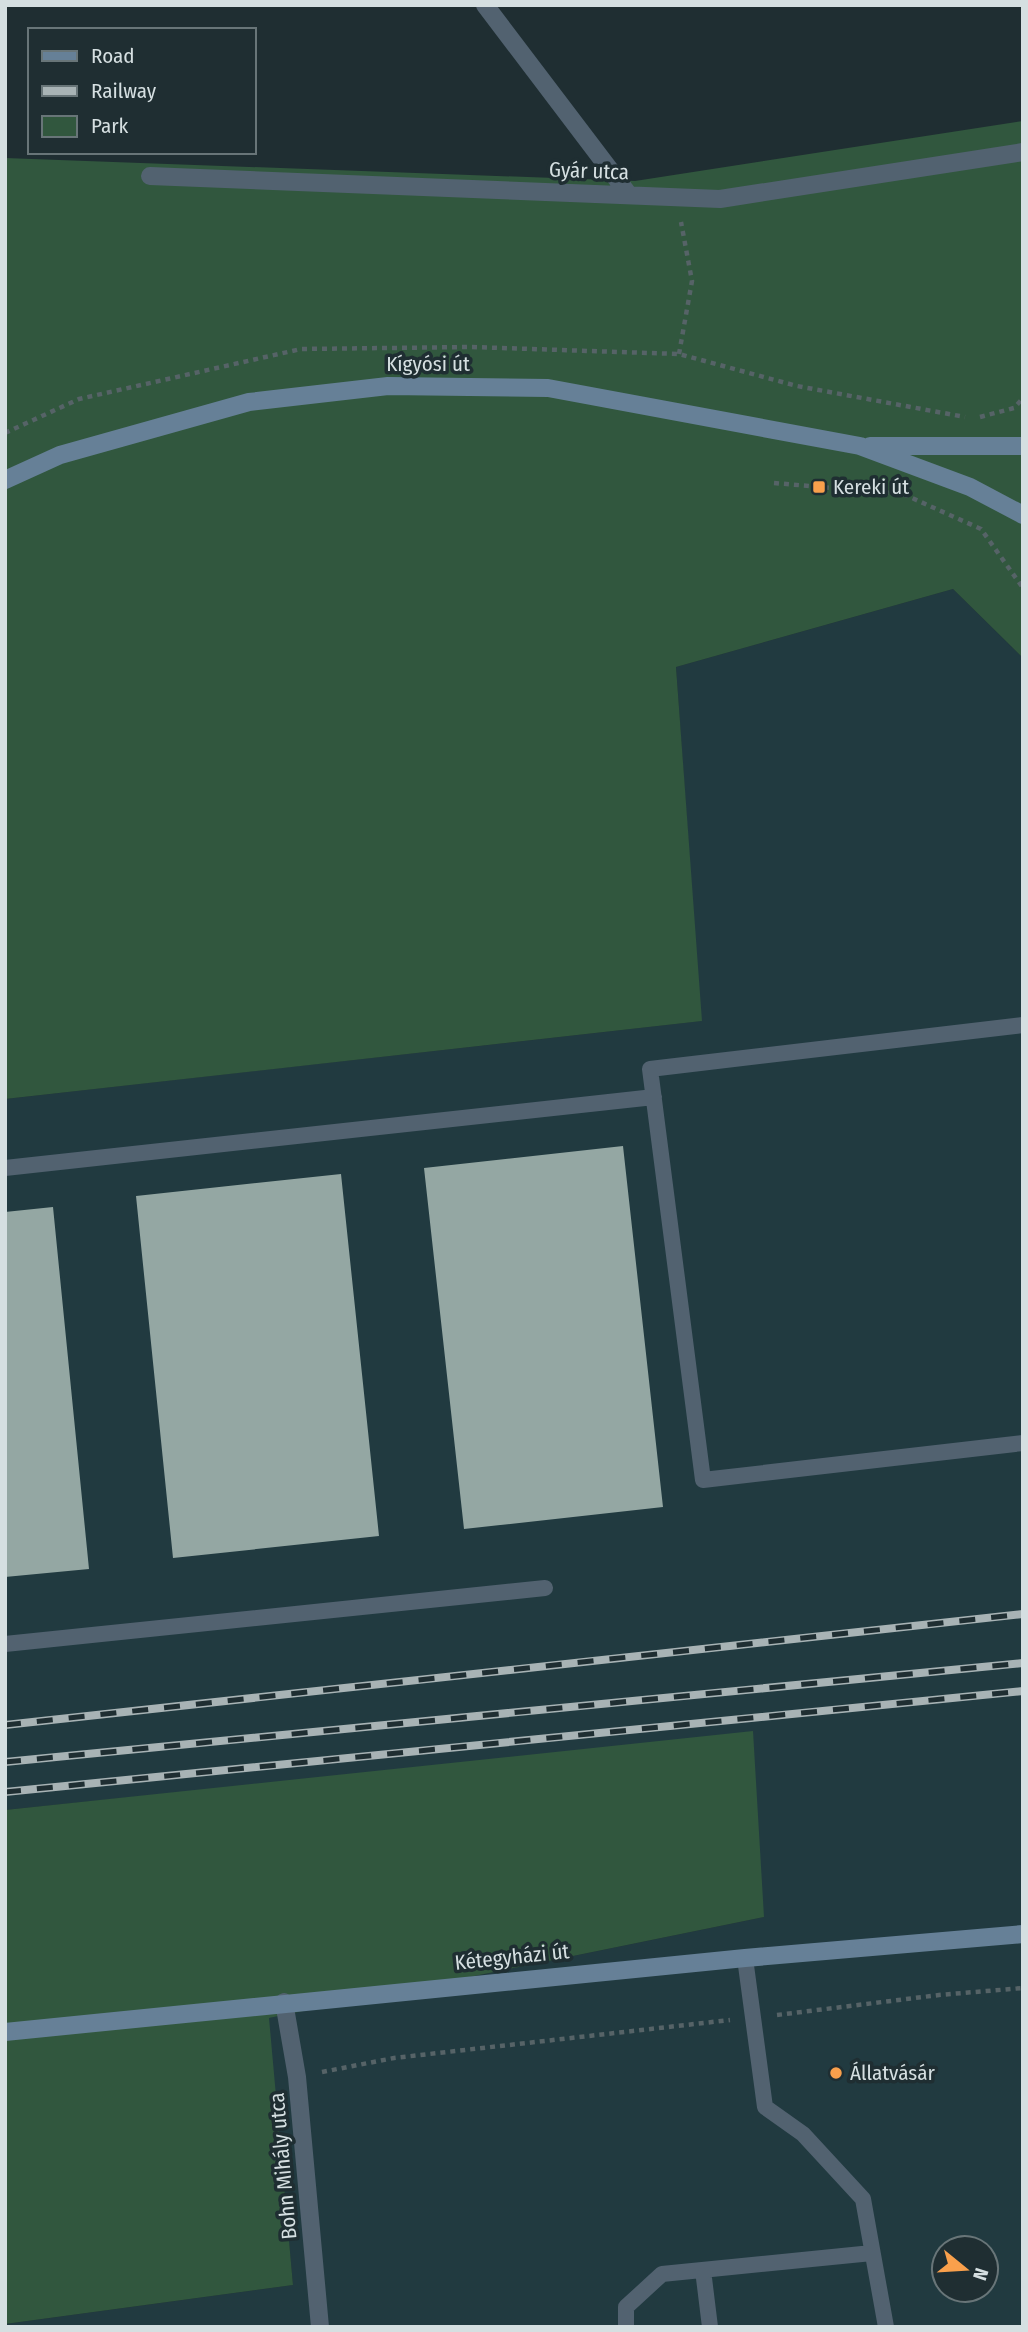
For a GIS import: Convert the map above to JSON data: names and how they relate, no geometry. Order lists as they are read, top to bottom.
{
  "streets": {
    "main road": ["Kígyósi út", "Kétegyházi út"],
    "street": ["Gyár utca", "Bohn Mihály utca"]
  },
  "crossings": [
    ["Kétegyházi út", "Bohn Mihály utca"]
  ],
  "places": {
    "transit": ["Kereki út"],
    "other": ["Állatvásár"]
  },
  "legend": ["Road", "Railway", "Park"],
  "north": "right"
}
